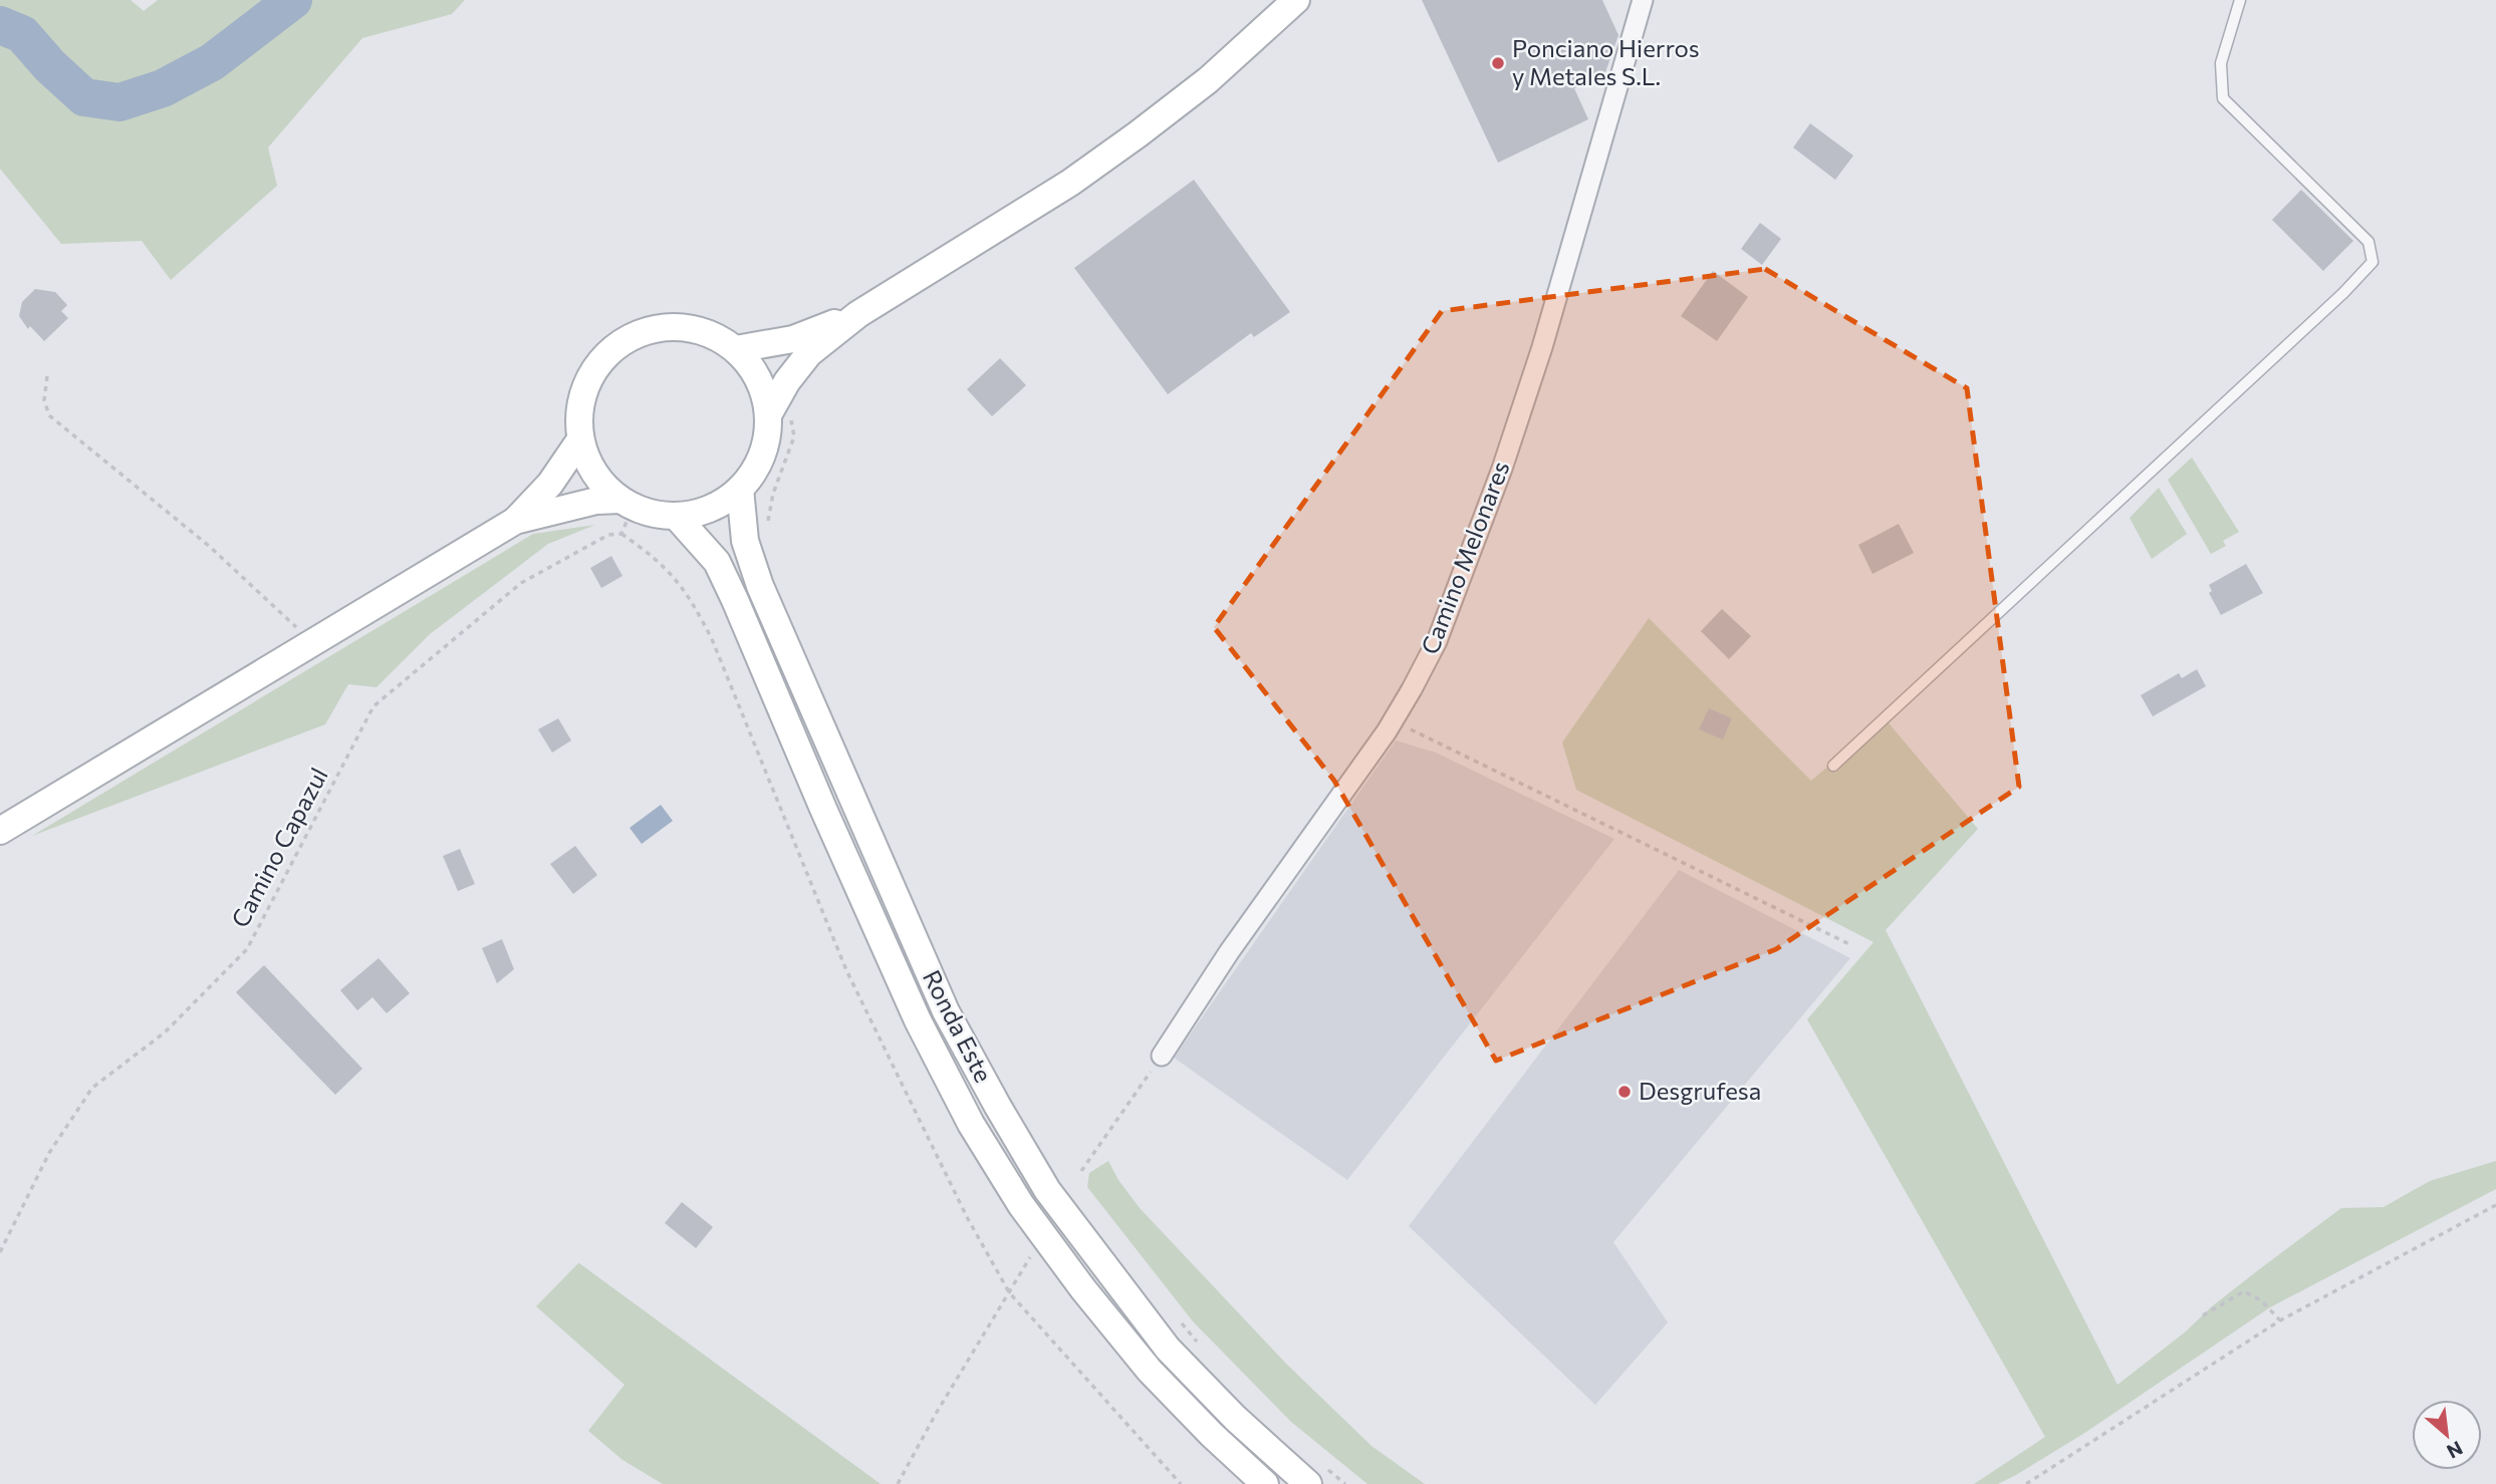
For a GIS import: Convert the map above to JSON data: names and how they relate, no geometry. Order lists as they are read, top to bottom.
{
  "streets": {
    "main road": ["Ronda Este"],
    "street": ["Camino Melonares"],
    "path": ["Camino Capazul"]
  },
  "places": ["Ponciano Hierros y Metales S.L.", "Desgrufesa"],
  "north": "bottom right"
}
